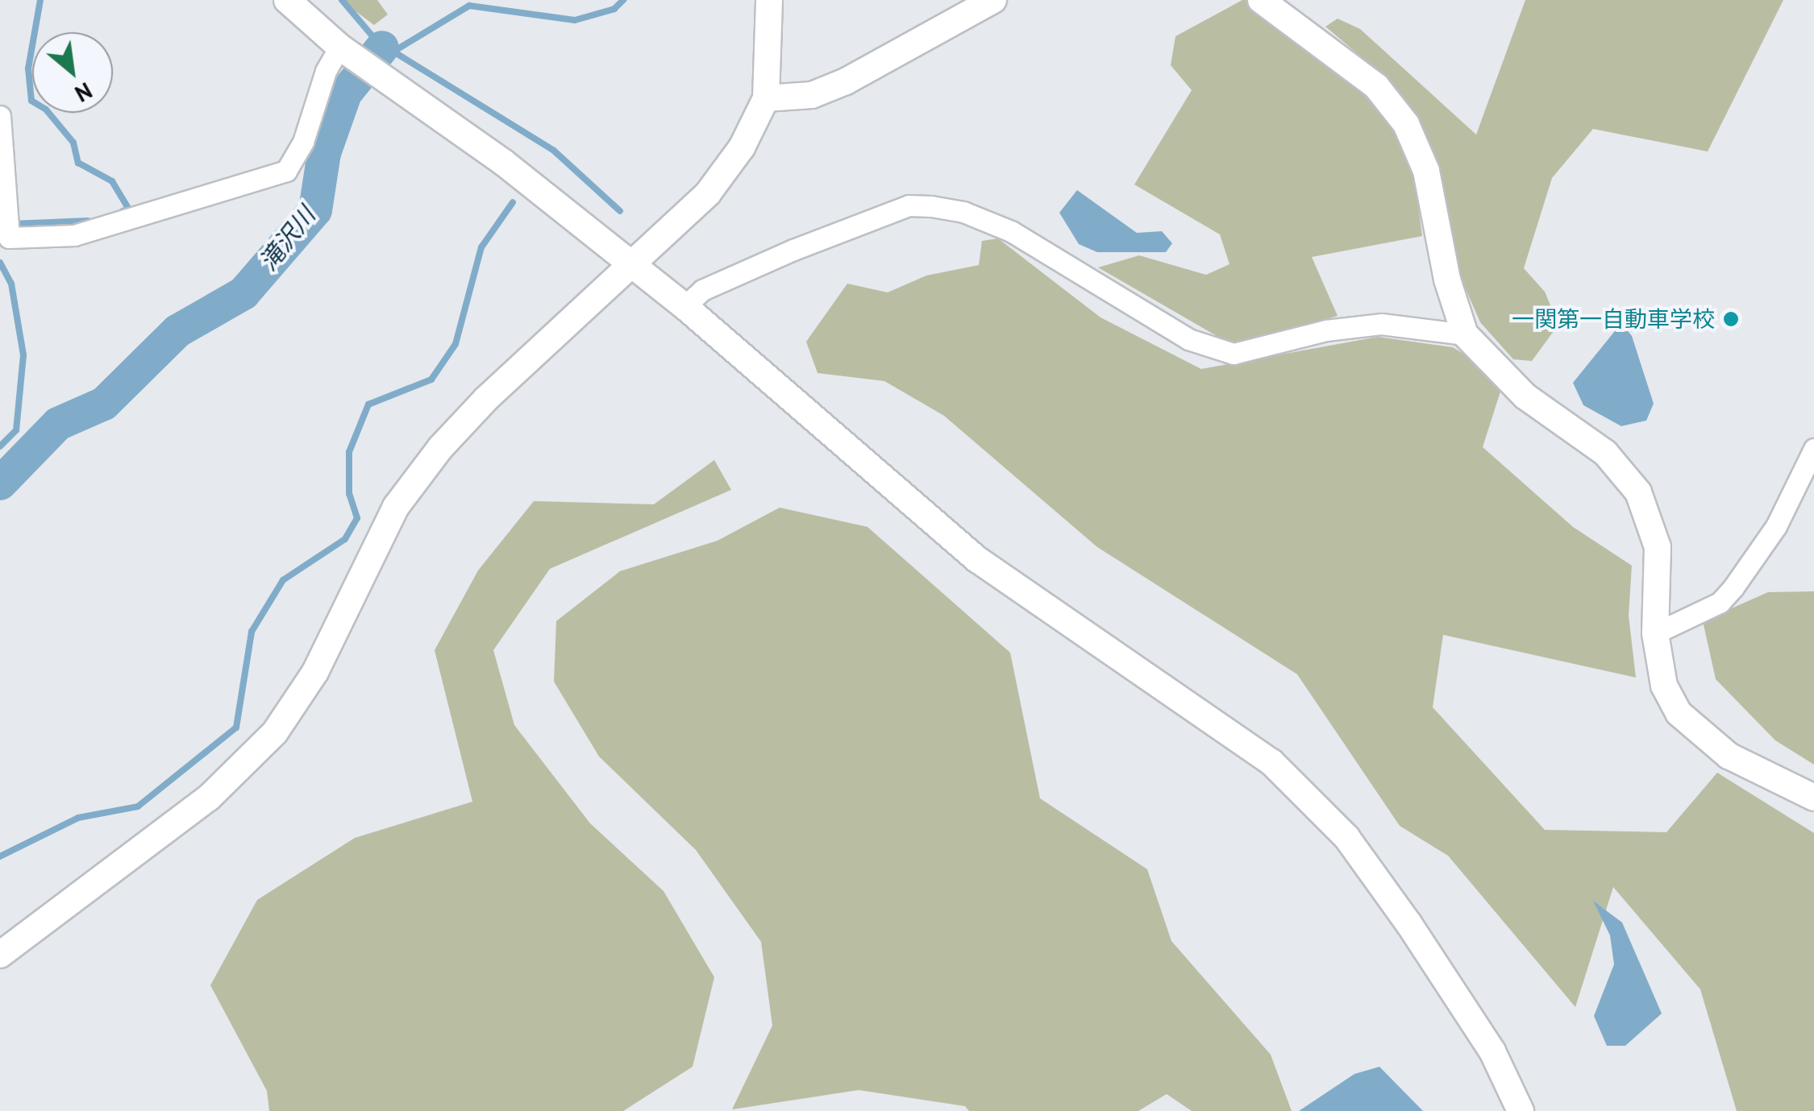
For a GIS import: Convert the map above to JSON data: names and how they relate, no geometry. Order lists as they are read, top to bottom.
{
  "water": ["滝沢川"],
  "places": ["一関第一自動車学校"],
  "north": "bottom right"
}
